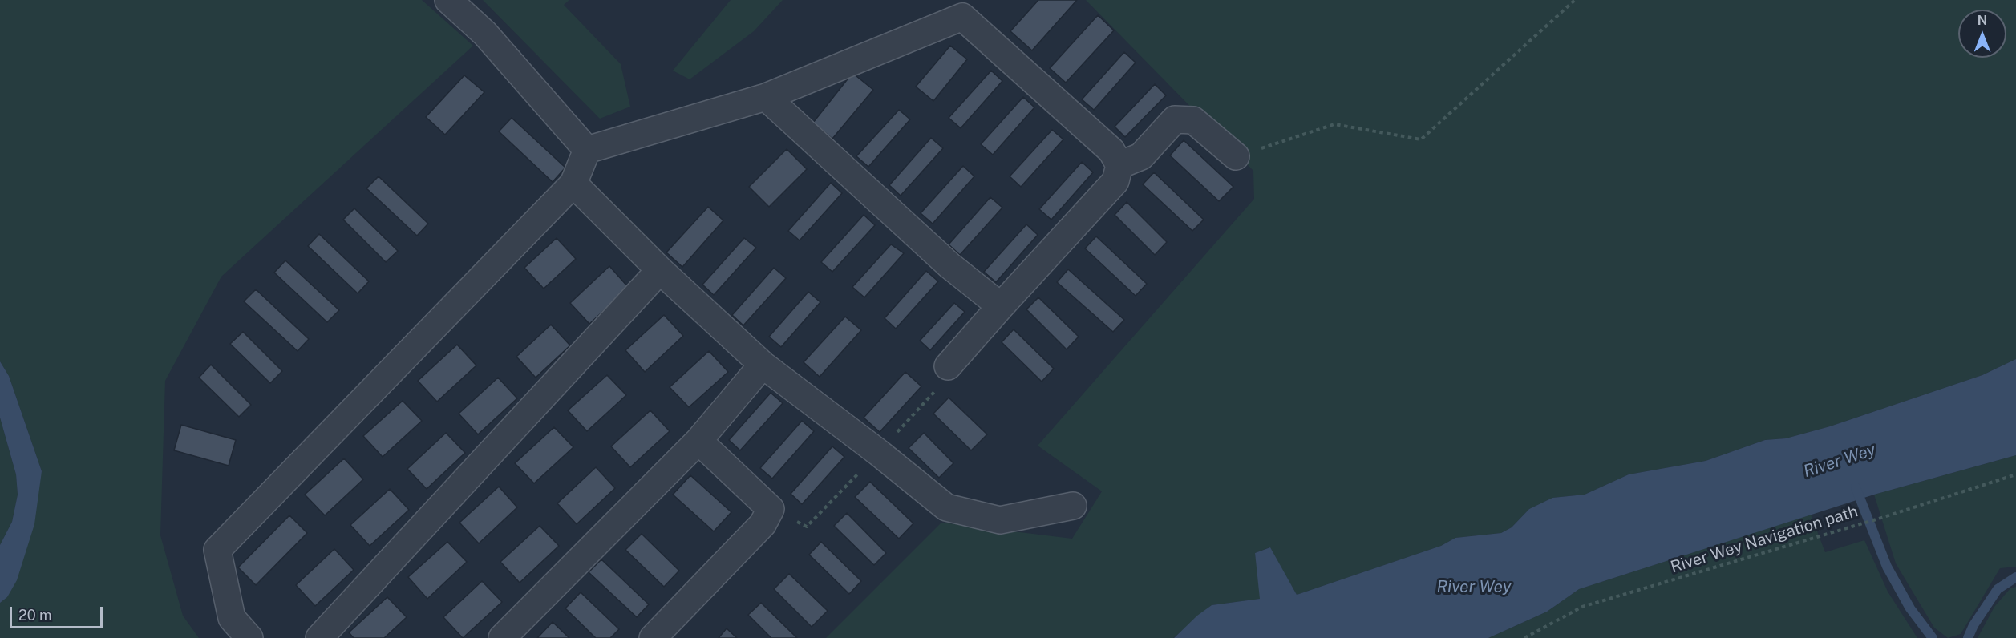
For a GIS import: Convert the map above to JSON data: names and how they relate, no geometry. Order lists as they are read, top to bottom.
{
  "streets": {
    "path": ["River Wey Navigation path"]
  },
  "water": ["River Wey"],
  "scale_bar": "20 m",
  "north": "top"
}
